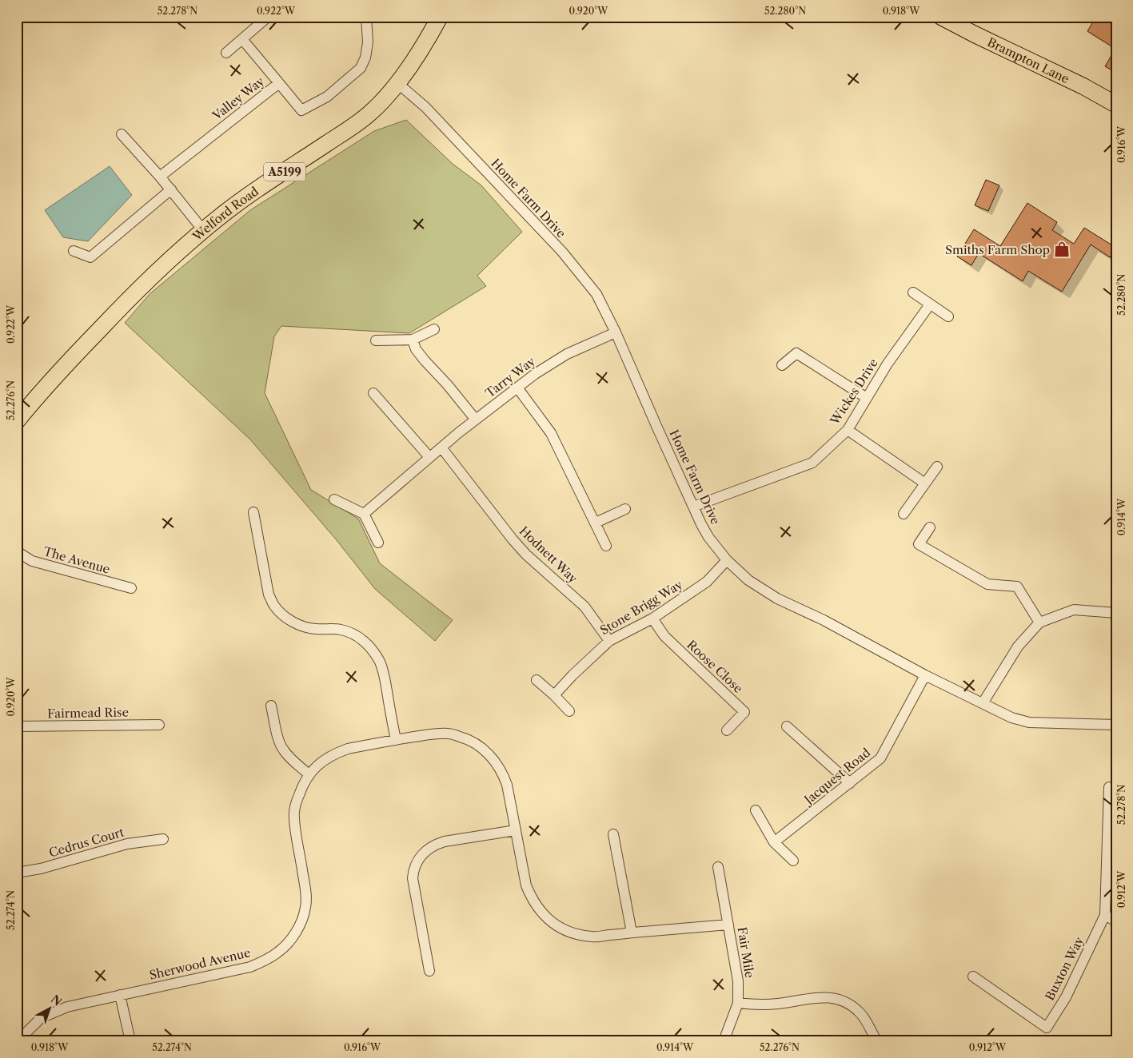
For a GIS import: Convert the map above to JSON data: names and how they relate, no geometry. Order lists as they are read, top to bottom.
{
  "streets": {
    "main road": ["Brampton Lane", "A5199", "Welford Road"],
    "street": [
      "Valley Way",
      "Home Farm Drive",
      "Tarry Way",
      "Wickes Drive",
      "Hodnett Way",
      "The Avenue",
      "Stone Brigg Way",
      "Roose Close",
      "Fairmead Rise",
      "Jacquest Road",
      "Cedrus Court",
      "Fair Mile",
      "Sherwood Avenue",
      "Buxton Way"
    ]
  },
  "crossings": [
    ["Home Farm Drive", "Welford Road"],
    ["Home Farm Drive", "Tarry Way"],
    ["Home Farm Drive", "Wickes Drive"],
    ["Home Farm Drive", "Stone Brigg Way"],
    ["Home Farm Drive", "Jacquest Road"],
    ["Tarry Way", "Hodnett Way"],
    ["Hodnett Way", "Stone Brigg Way"],
    ["Stone Brigg Way", "Roose Close"],
    ["Fair Mile", "Sherwood Avenue"]
  ],
  "places": {
    "shop": ["Smiths Farm Shop"]
  },
  "north": "top right",
  "coordinates": [
    "52.278°N",
    "0.922°W",
    "0.920°W",
    "52.280°N",
    "0.918°W",
    "0.916°W",
    "52.276°N",
    "0.914°W",
    "0.912°W",
    "52.274°N"
  ]
}
